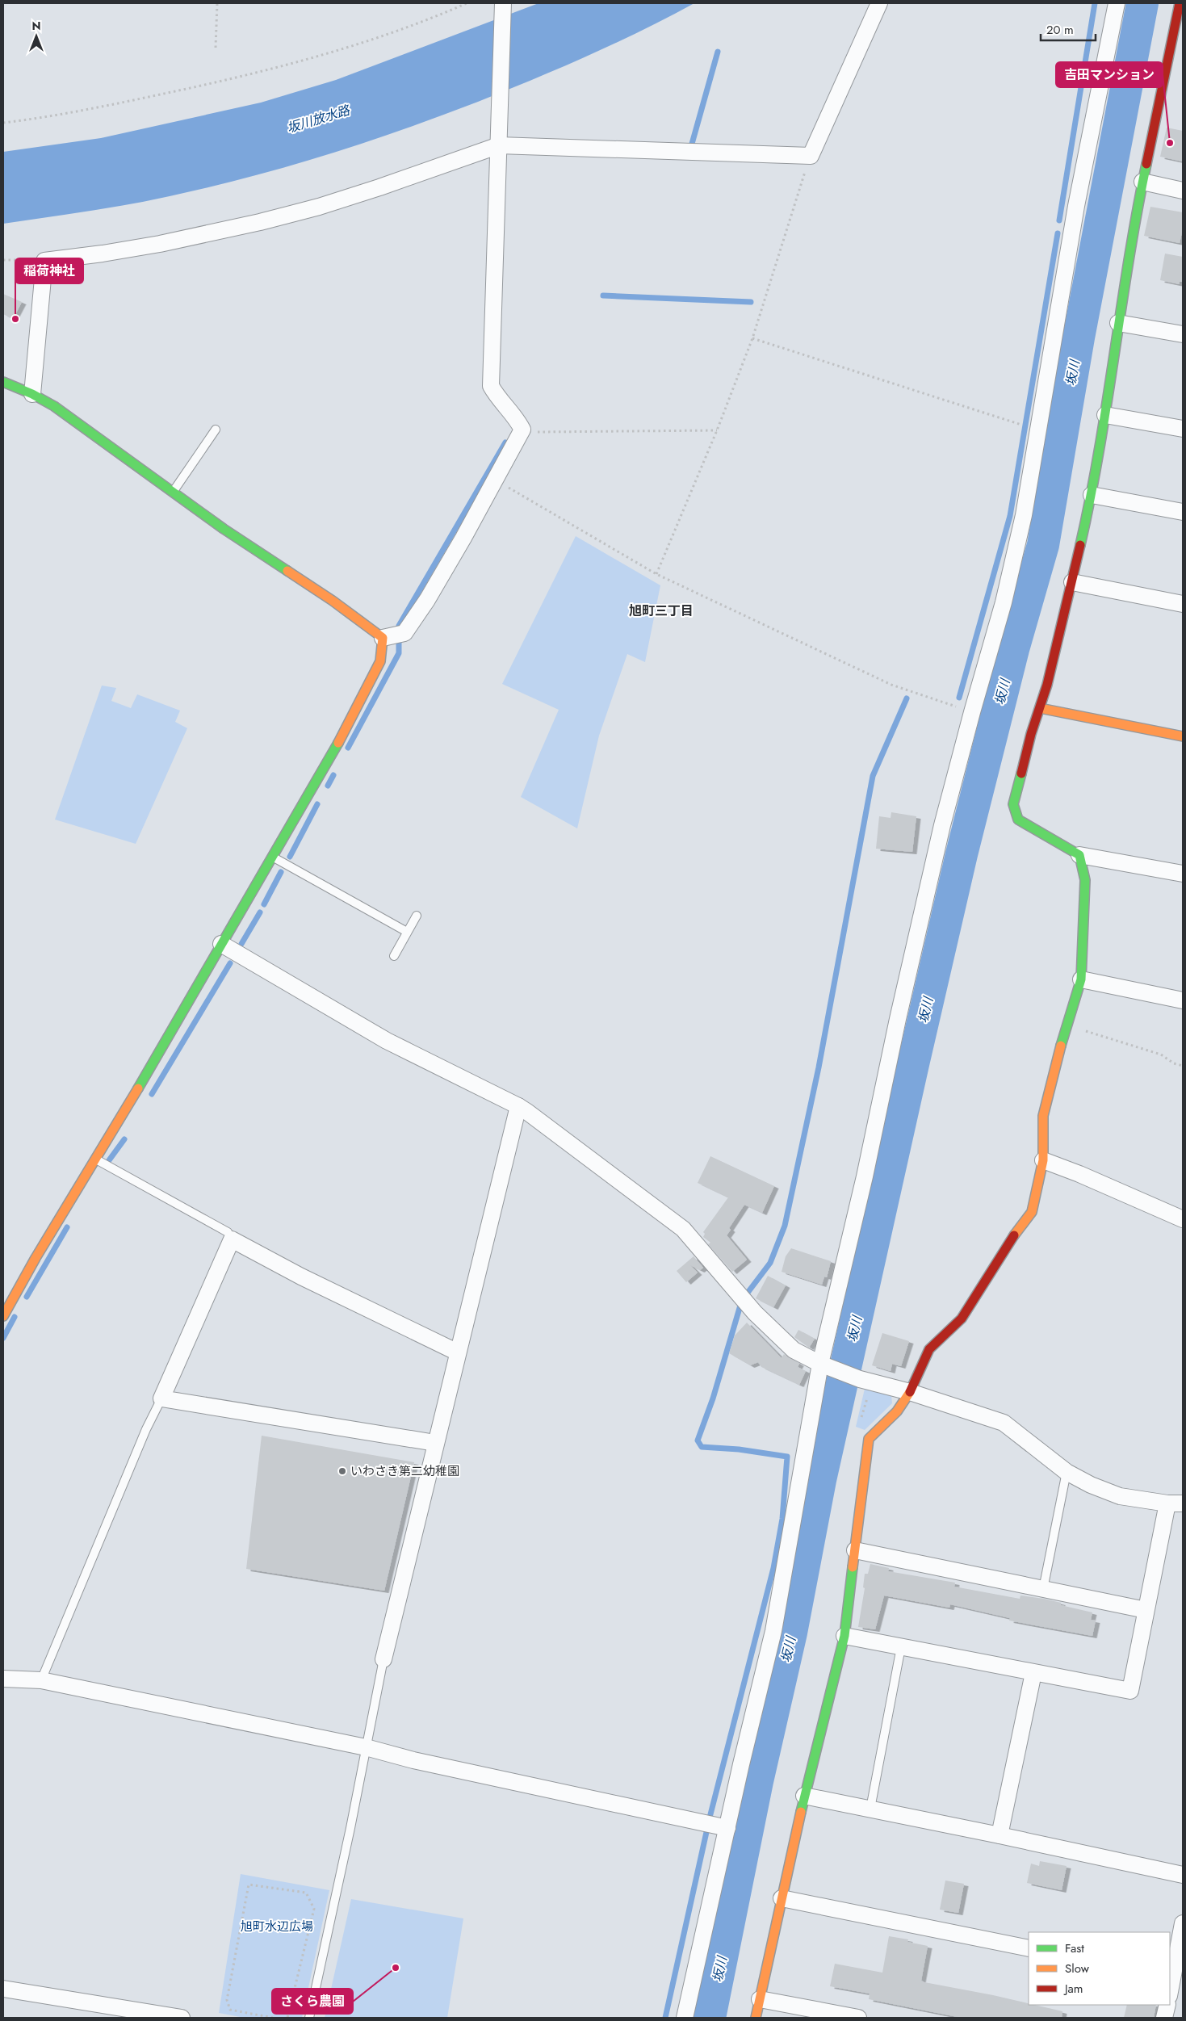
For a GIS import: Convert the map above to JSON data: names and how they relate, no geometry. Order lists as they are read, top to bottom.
{
  "districts": ["旭町三丁目"],
  "water": ["坂川放水路", "坂川"],
  "parks": ["旭町水辺広場"],
  "places": [
    "吉田マンション",
    "稲荷神社",
    "いわさき第二幼稚園",
    "さくら農園"
  ],
  "legend": ["Fast", "Slow", "Jam"],
  "scale_bar": "20 m",
  "north": "top"
}
